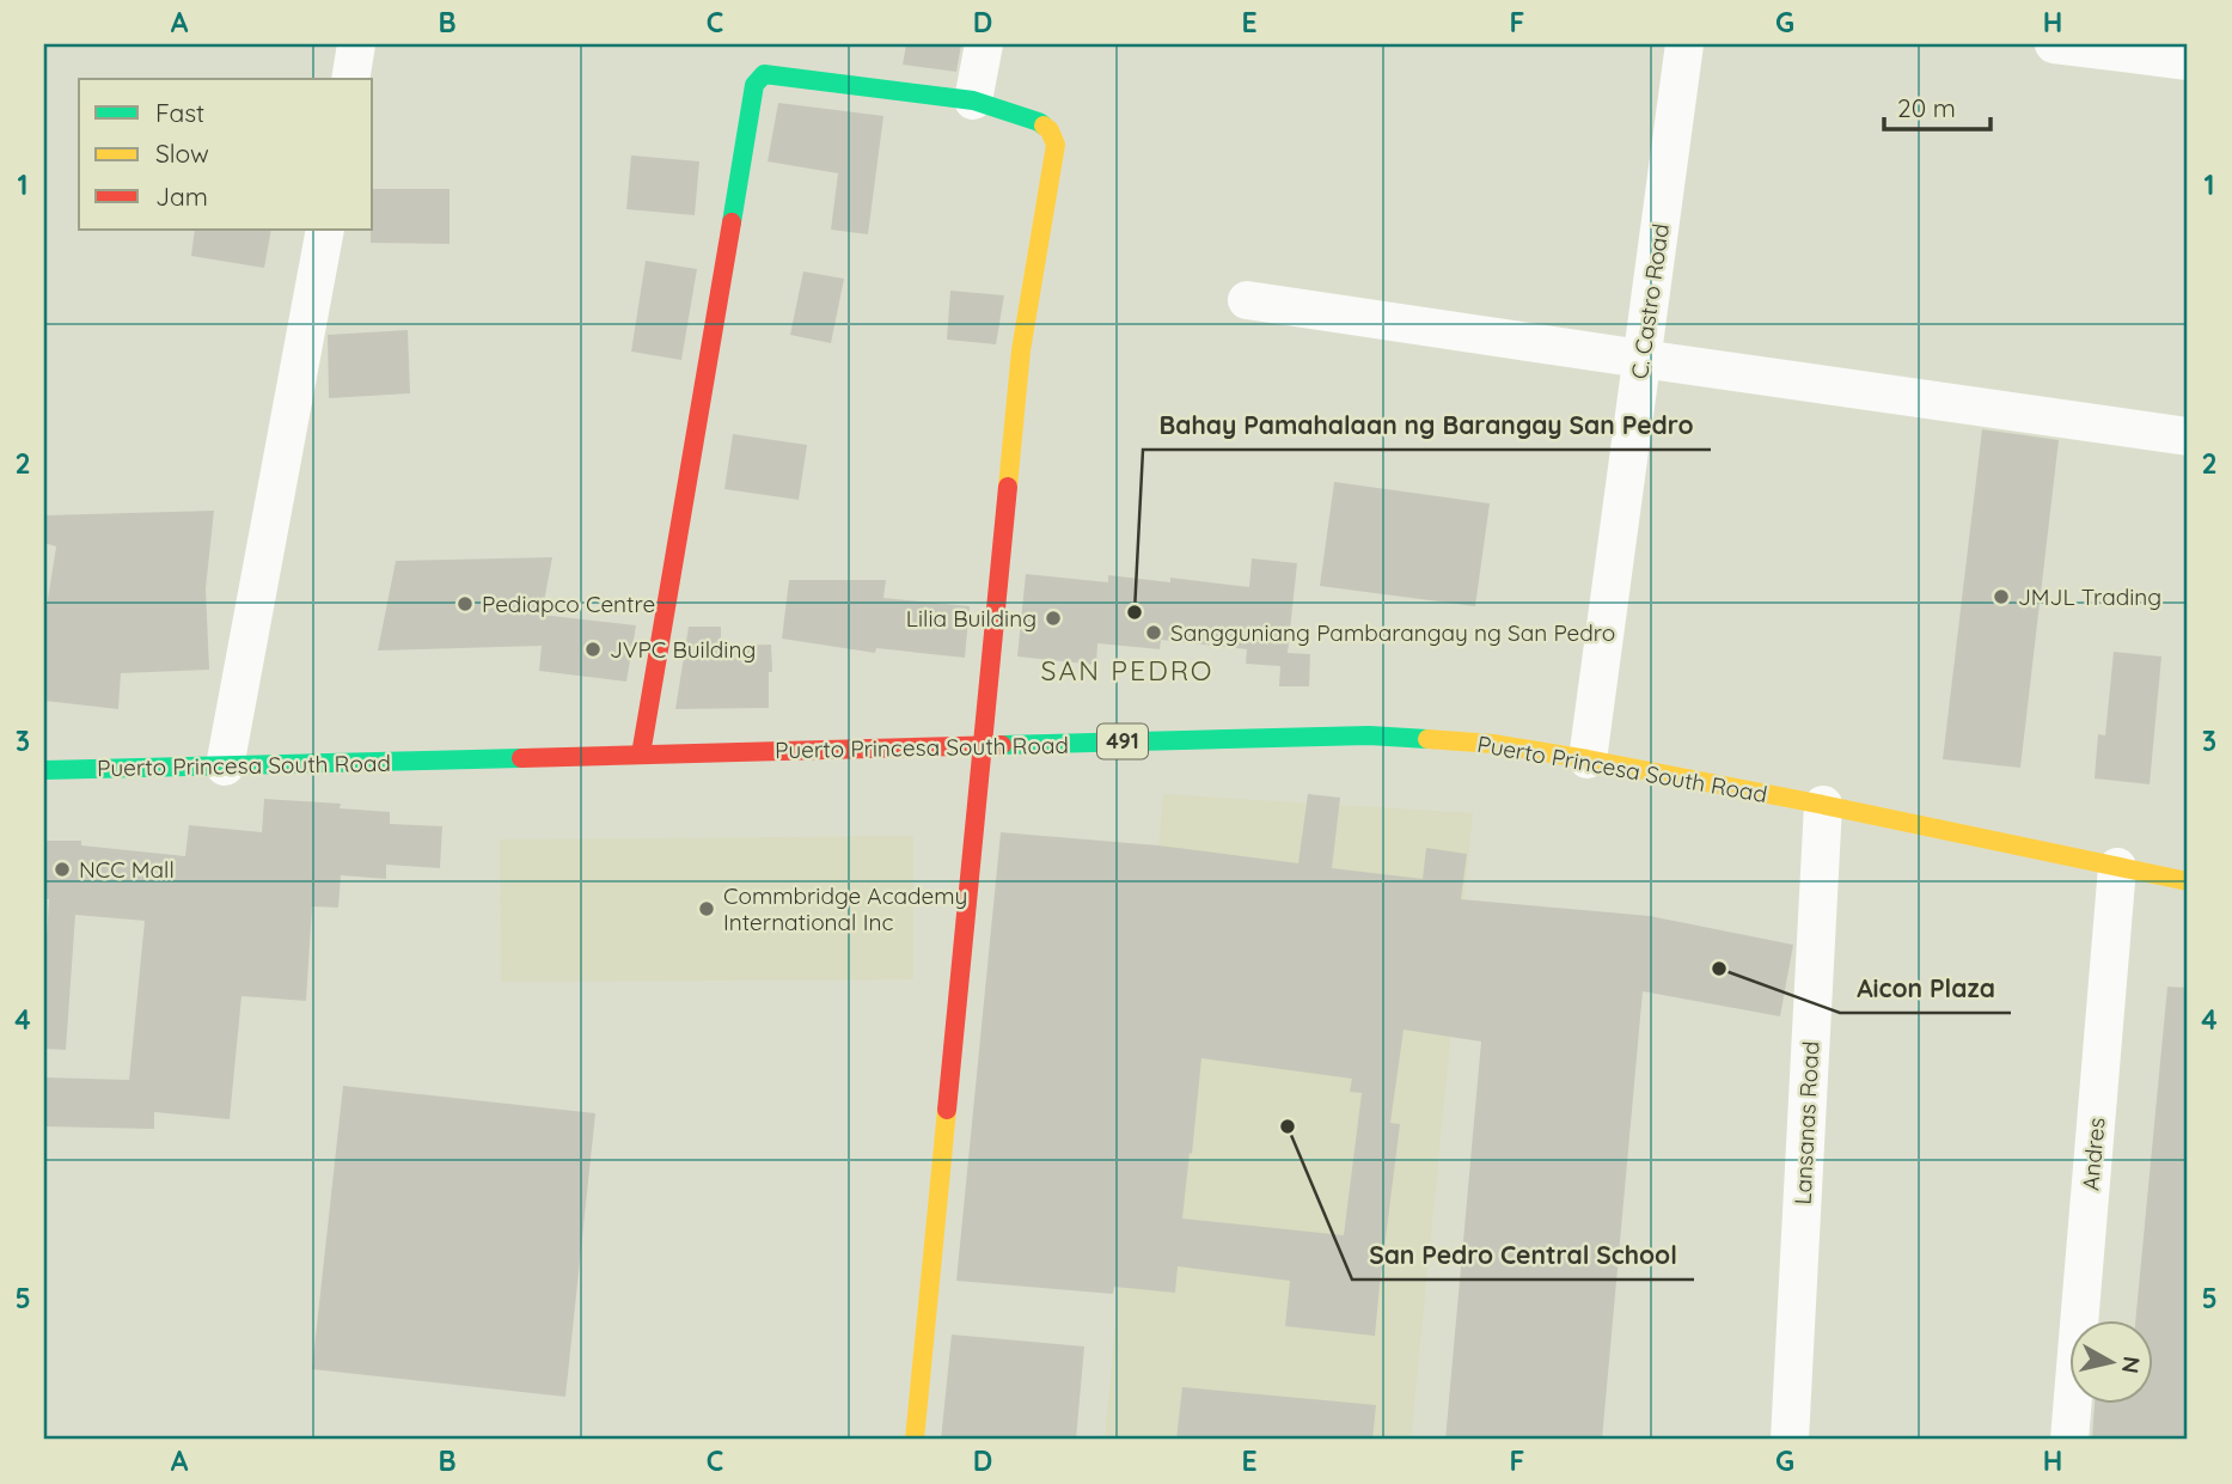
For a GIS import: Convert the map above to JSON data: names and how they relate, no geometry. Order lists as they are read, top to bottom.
{
  "streets": {
    "street": [
      "C. Castro Road",
      "491",
      "Puerto Princesa South Road",
      "Lansanas Road",
      "Andres"
    ]
  },
  "crossings": [
    ["C. Castro Road", "Puerto Princesa South Road"],
    ["Puerto Princesa South Road", "Lansanas Road"],
    ["Puerto Princesa South Road", "Andres"]
  ],
  "districts": ["SAN PEDRO"],
  "places": [
    "JMJL Trading",
    "Pediapco Centre",
    "Bahay Pamahalaan ng Barangay San Pedro",
    "Lilia Building",
    "Sangguniang Pambarangay ng San Pedro",
    "JVPC Building",
    "NCC Mall",
    "Commbridge Academy International Inc",
    "Aicon Plaza",
    "San Pedro Central School"
  ],
  "legend": ["Fast", "Slow", "Jam"],
  "scale_bar": "20 m",
  "north": "right",
  "grid": {
    "columns": [
      "A",
      "B",
      "C",
      "D",
      "E",
      "F",
      "G",
      "H"
    ],
    "rows": [
      "1",
      "2",
      "3",
      "4",
      "5"
    ]
  }
}
